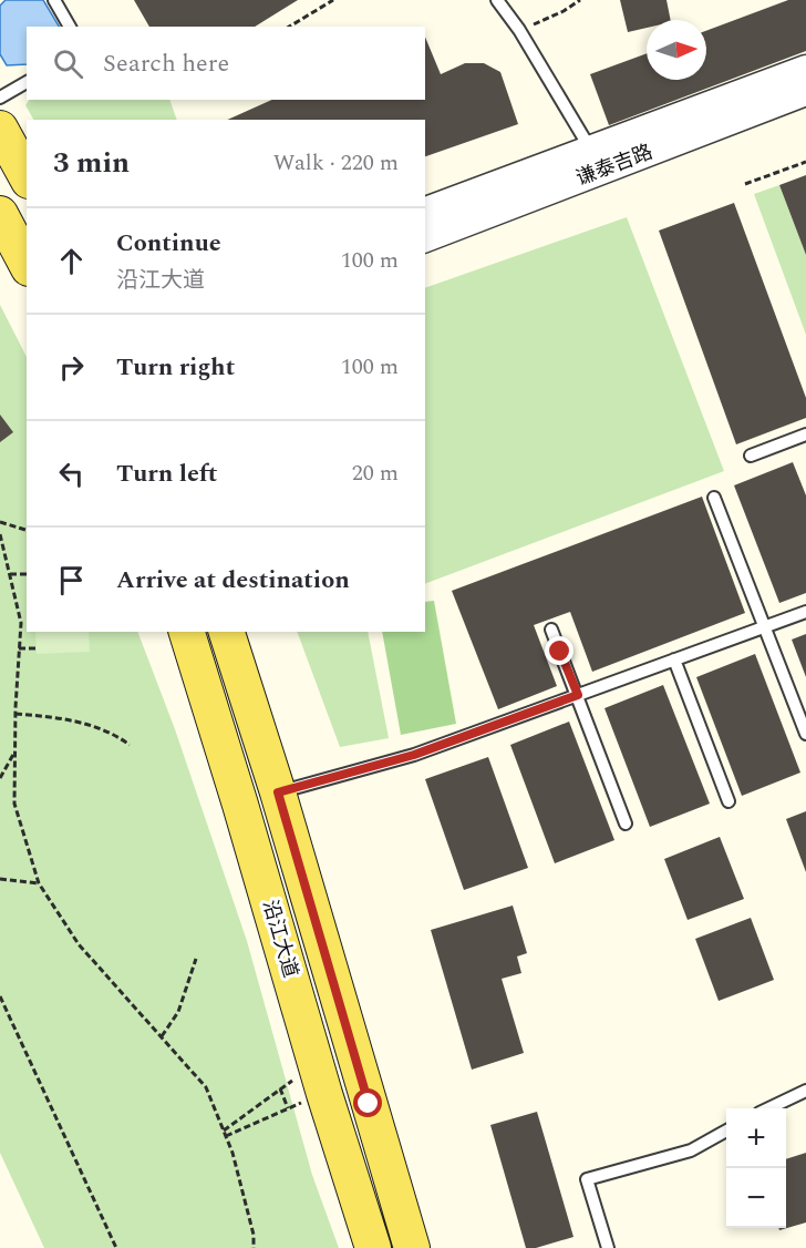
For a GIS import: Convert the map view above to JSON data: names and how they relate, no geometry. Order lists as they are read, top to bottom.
{
  "streets": {
    "main road": ["沿江大道"],
    "street": ["谦泰吉路"]
  },
  "north": "right",
  "page": {
    "search": "Search here",
    "heading": ["3 min", "Walk · 220 m"],
    "list": [
      ["Continue", "沿江大道", "100 m"],
      ["Turn right", "100 m"],
      ["Turn left", "20 m"],
      "Arrive at destination"
    ],
    "map_buttons": ["+", "−"]
  }
}
